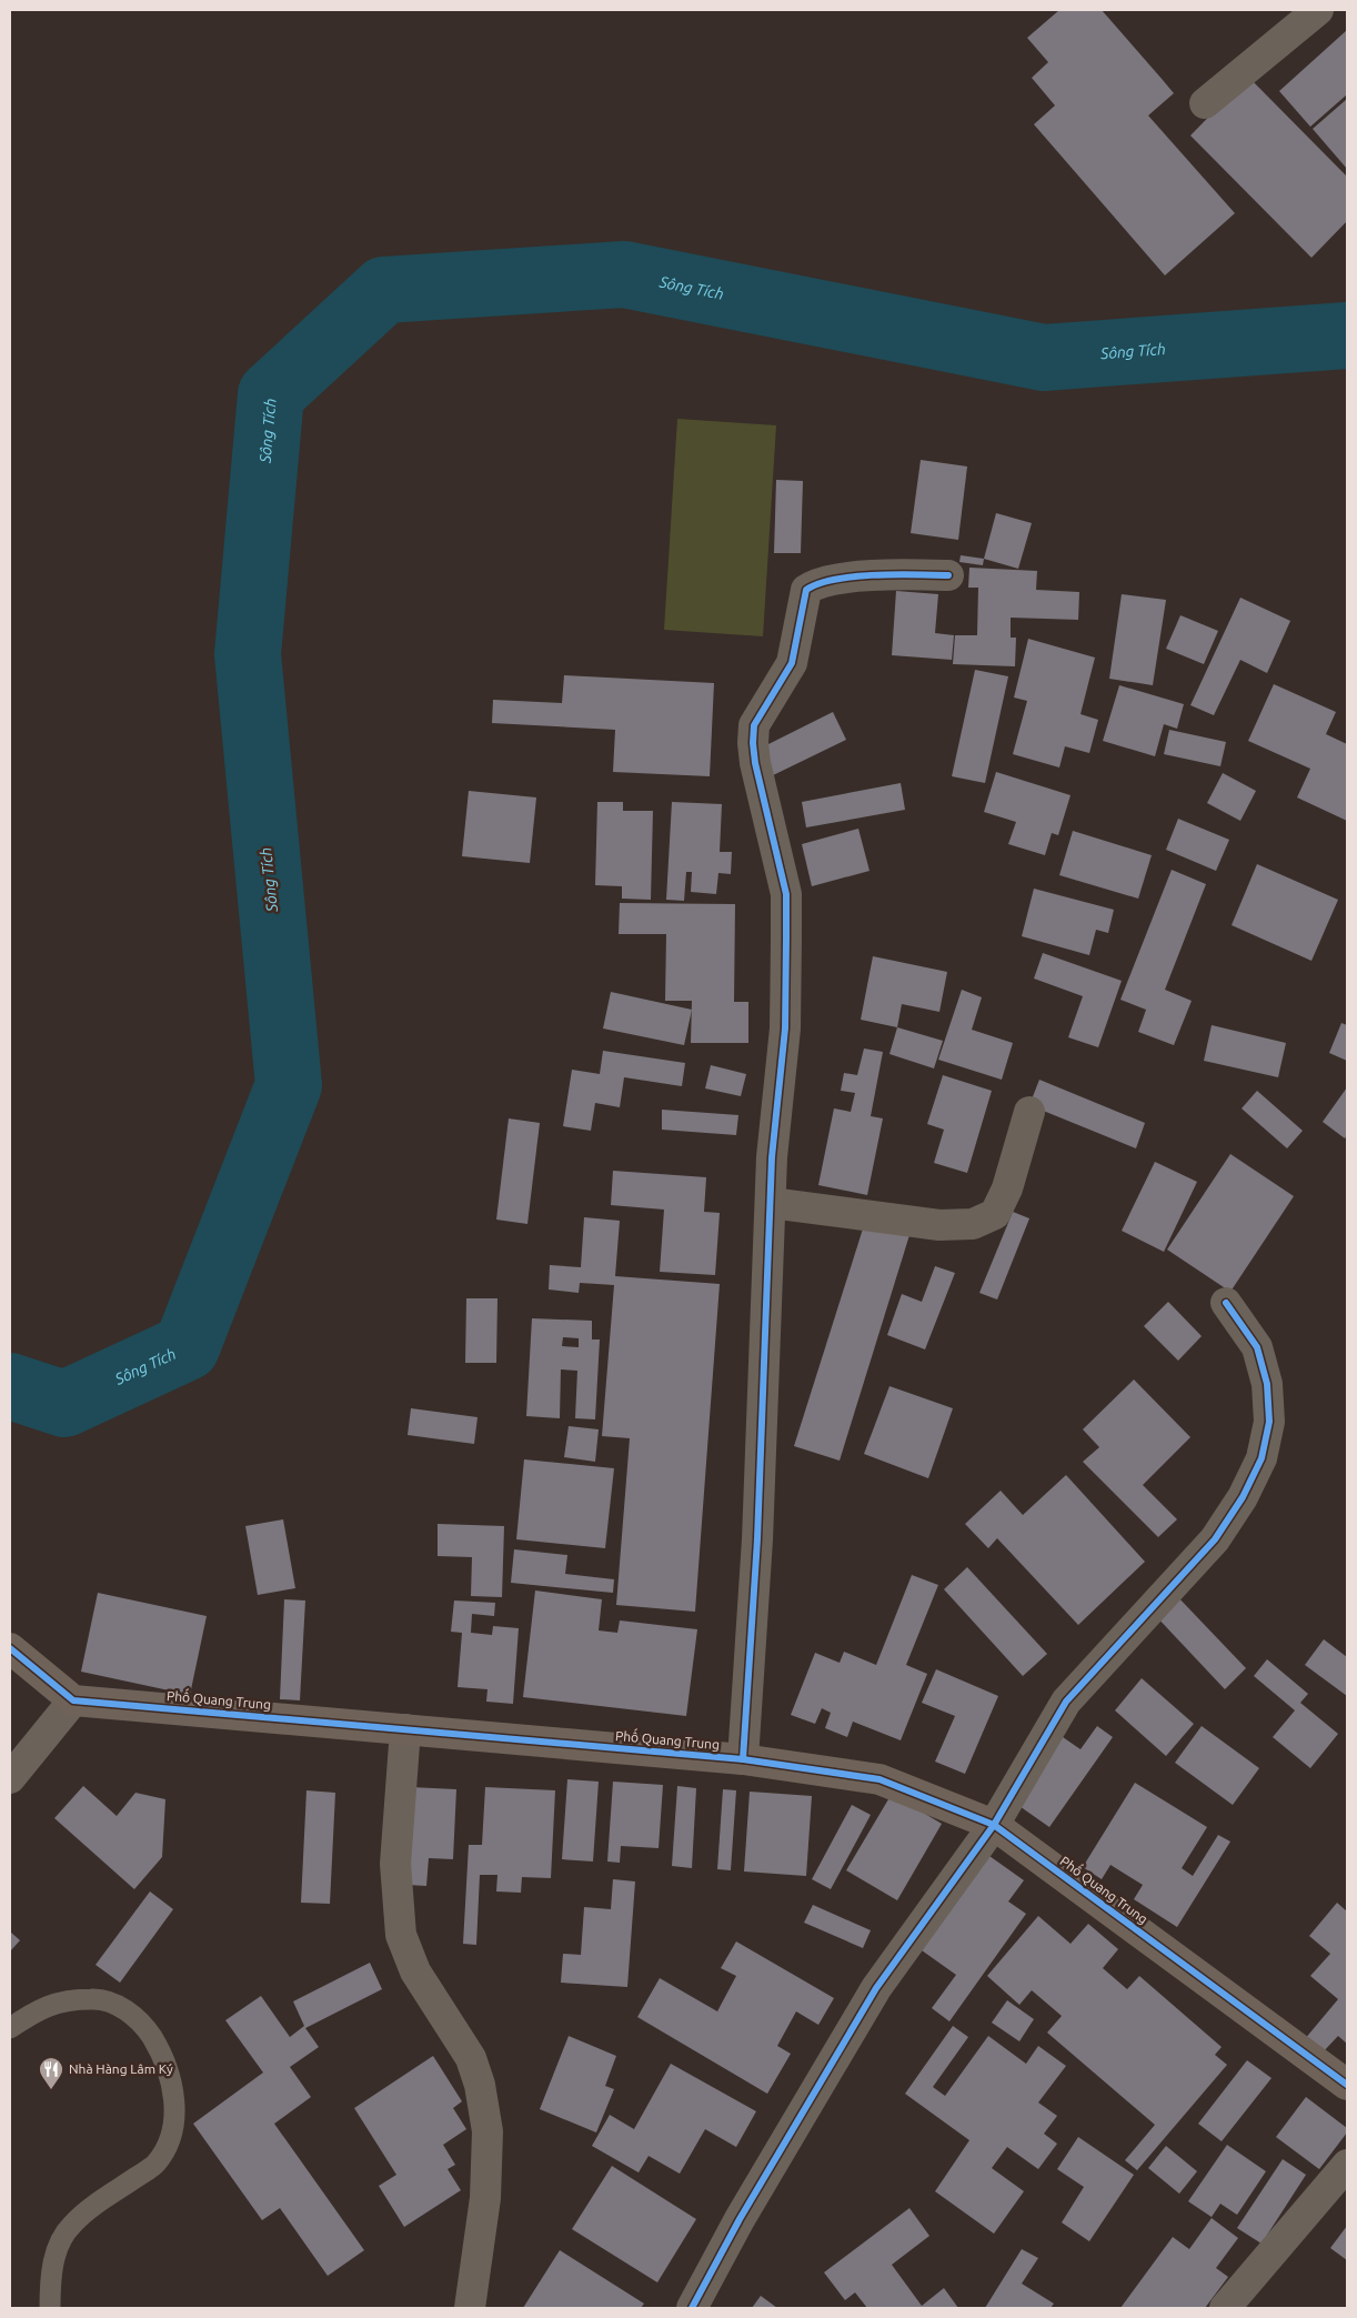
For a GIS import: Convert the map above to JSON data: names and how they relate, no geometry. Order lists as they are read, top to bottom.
{
  "streets": {
    "street": ["Phố Quang Trung"]
  },
  "water": ["Sông Tích"],
  "places": {
    "restaurant": ["Nhà Hàng Lâm Ký"]
  }
}
